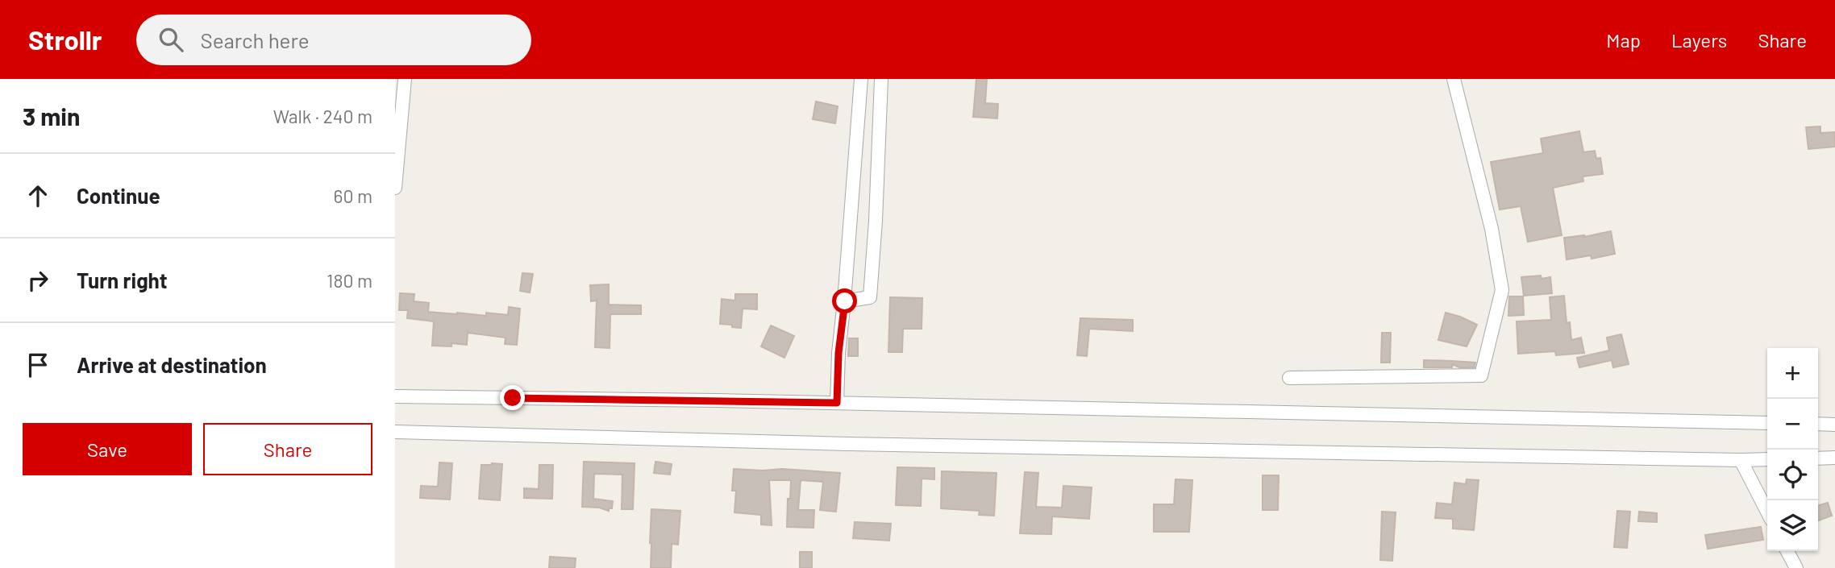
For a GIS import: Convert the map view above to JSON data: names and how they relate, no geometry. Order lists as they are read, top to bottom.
{
  "page": {
    "header": "Strollr",
    "search": "Search here",
    "nav": ["Map", "Layers", "Share"],
    "heading": ["3 min", "Walk · 240 m"],
    "list": [
      ["Continue", "60 m"],
      ["Turn right", "180 m"],
      "Arrive at destination"
    ],
    "map_buttons": ["+", "−"],
    "buttons": ["Save", "Share"]
  }
}
